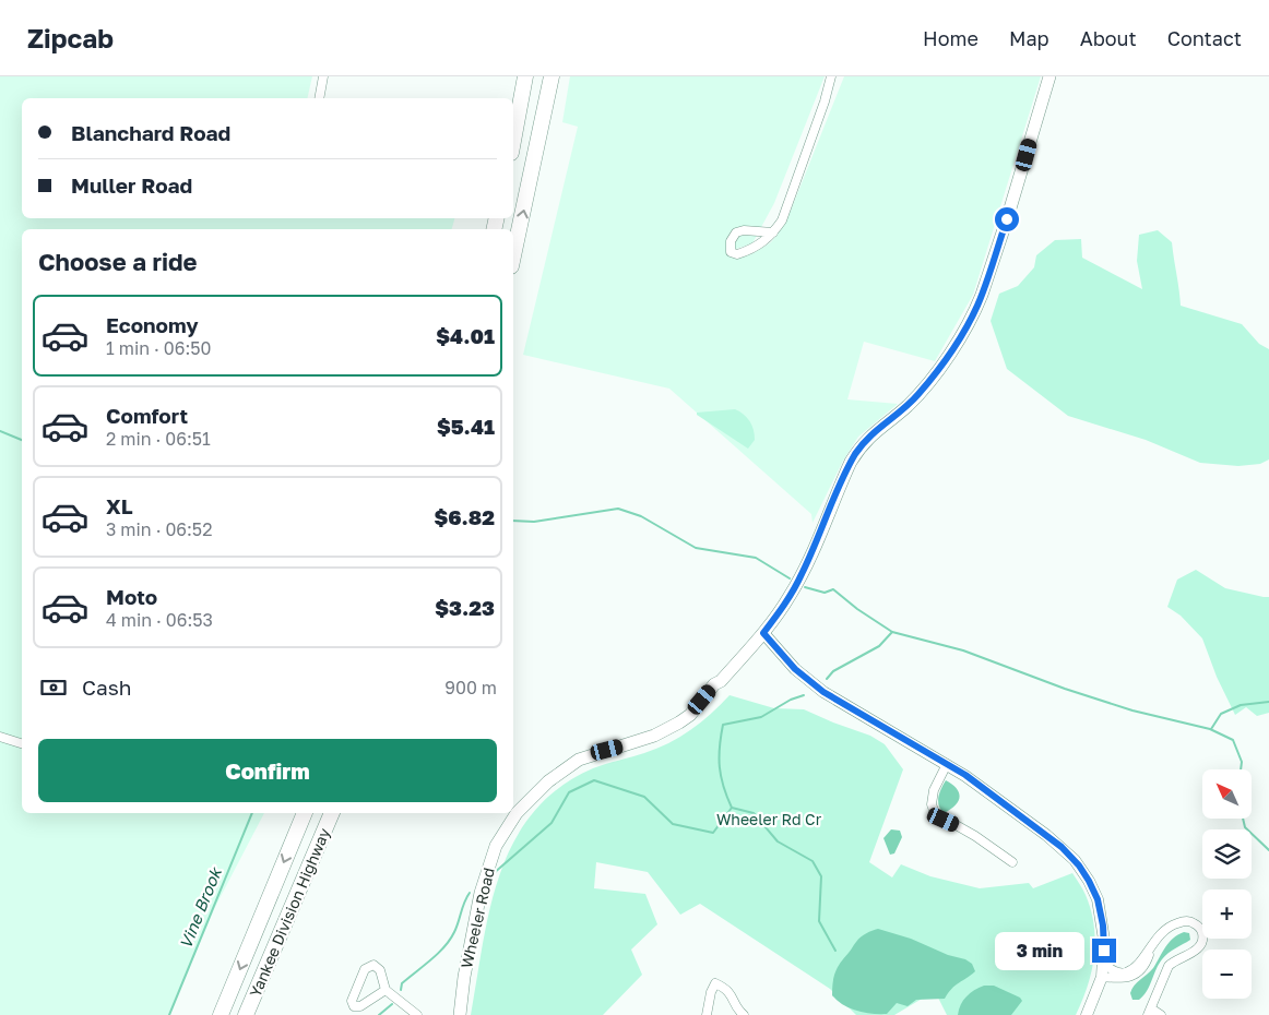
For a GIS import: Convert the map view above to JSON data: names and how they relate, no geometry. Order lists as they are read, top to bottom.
{
  "streets": {
    "highway": ["Yankee Division Highway"],
    "main road": ["Wheeler Road"]
  },
  "water": ["Vine Brook"],
  "parks": ["Wheeler Rd Cr"],
  "north": "top left",
  "page": {
    "header": "Zipcab",
    "nav": [
      "Home",
      "Map",
      "About",
      "Contact"
    ],
    "banner": ["Blanchard Road", "Muller Road"],
    "heading": "Choose a ride",
    "list": [
      {
        "name": "Economy",
        "note": "1 min · 06:50",
        "value": "$4.01"
      },
      {
        "name": "Comfort",
        "note": "2 min · 06:51",
        "value": "$5.41"
      },
      {
        "name": "XL",
        "note": "3 min · 06:52",
        "value": "$6.82"
      },
      {
        "name": "Moto",
        "note": "4 min · 06:53",
        "value": "$3.23"
      }
    ],
    "pay": ["Cash", "900 m"],
    "buttons": "Confirm",
    "map_buttons": ["+", "−"],
    "bubble": "3 min"
  }
}
